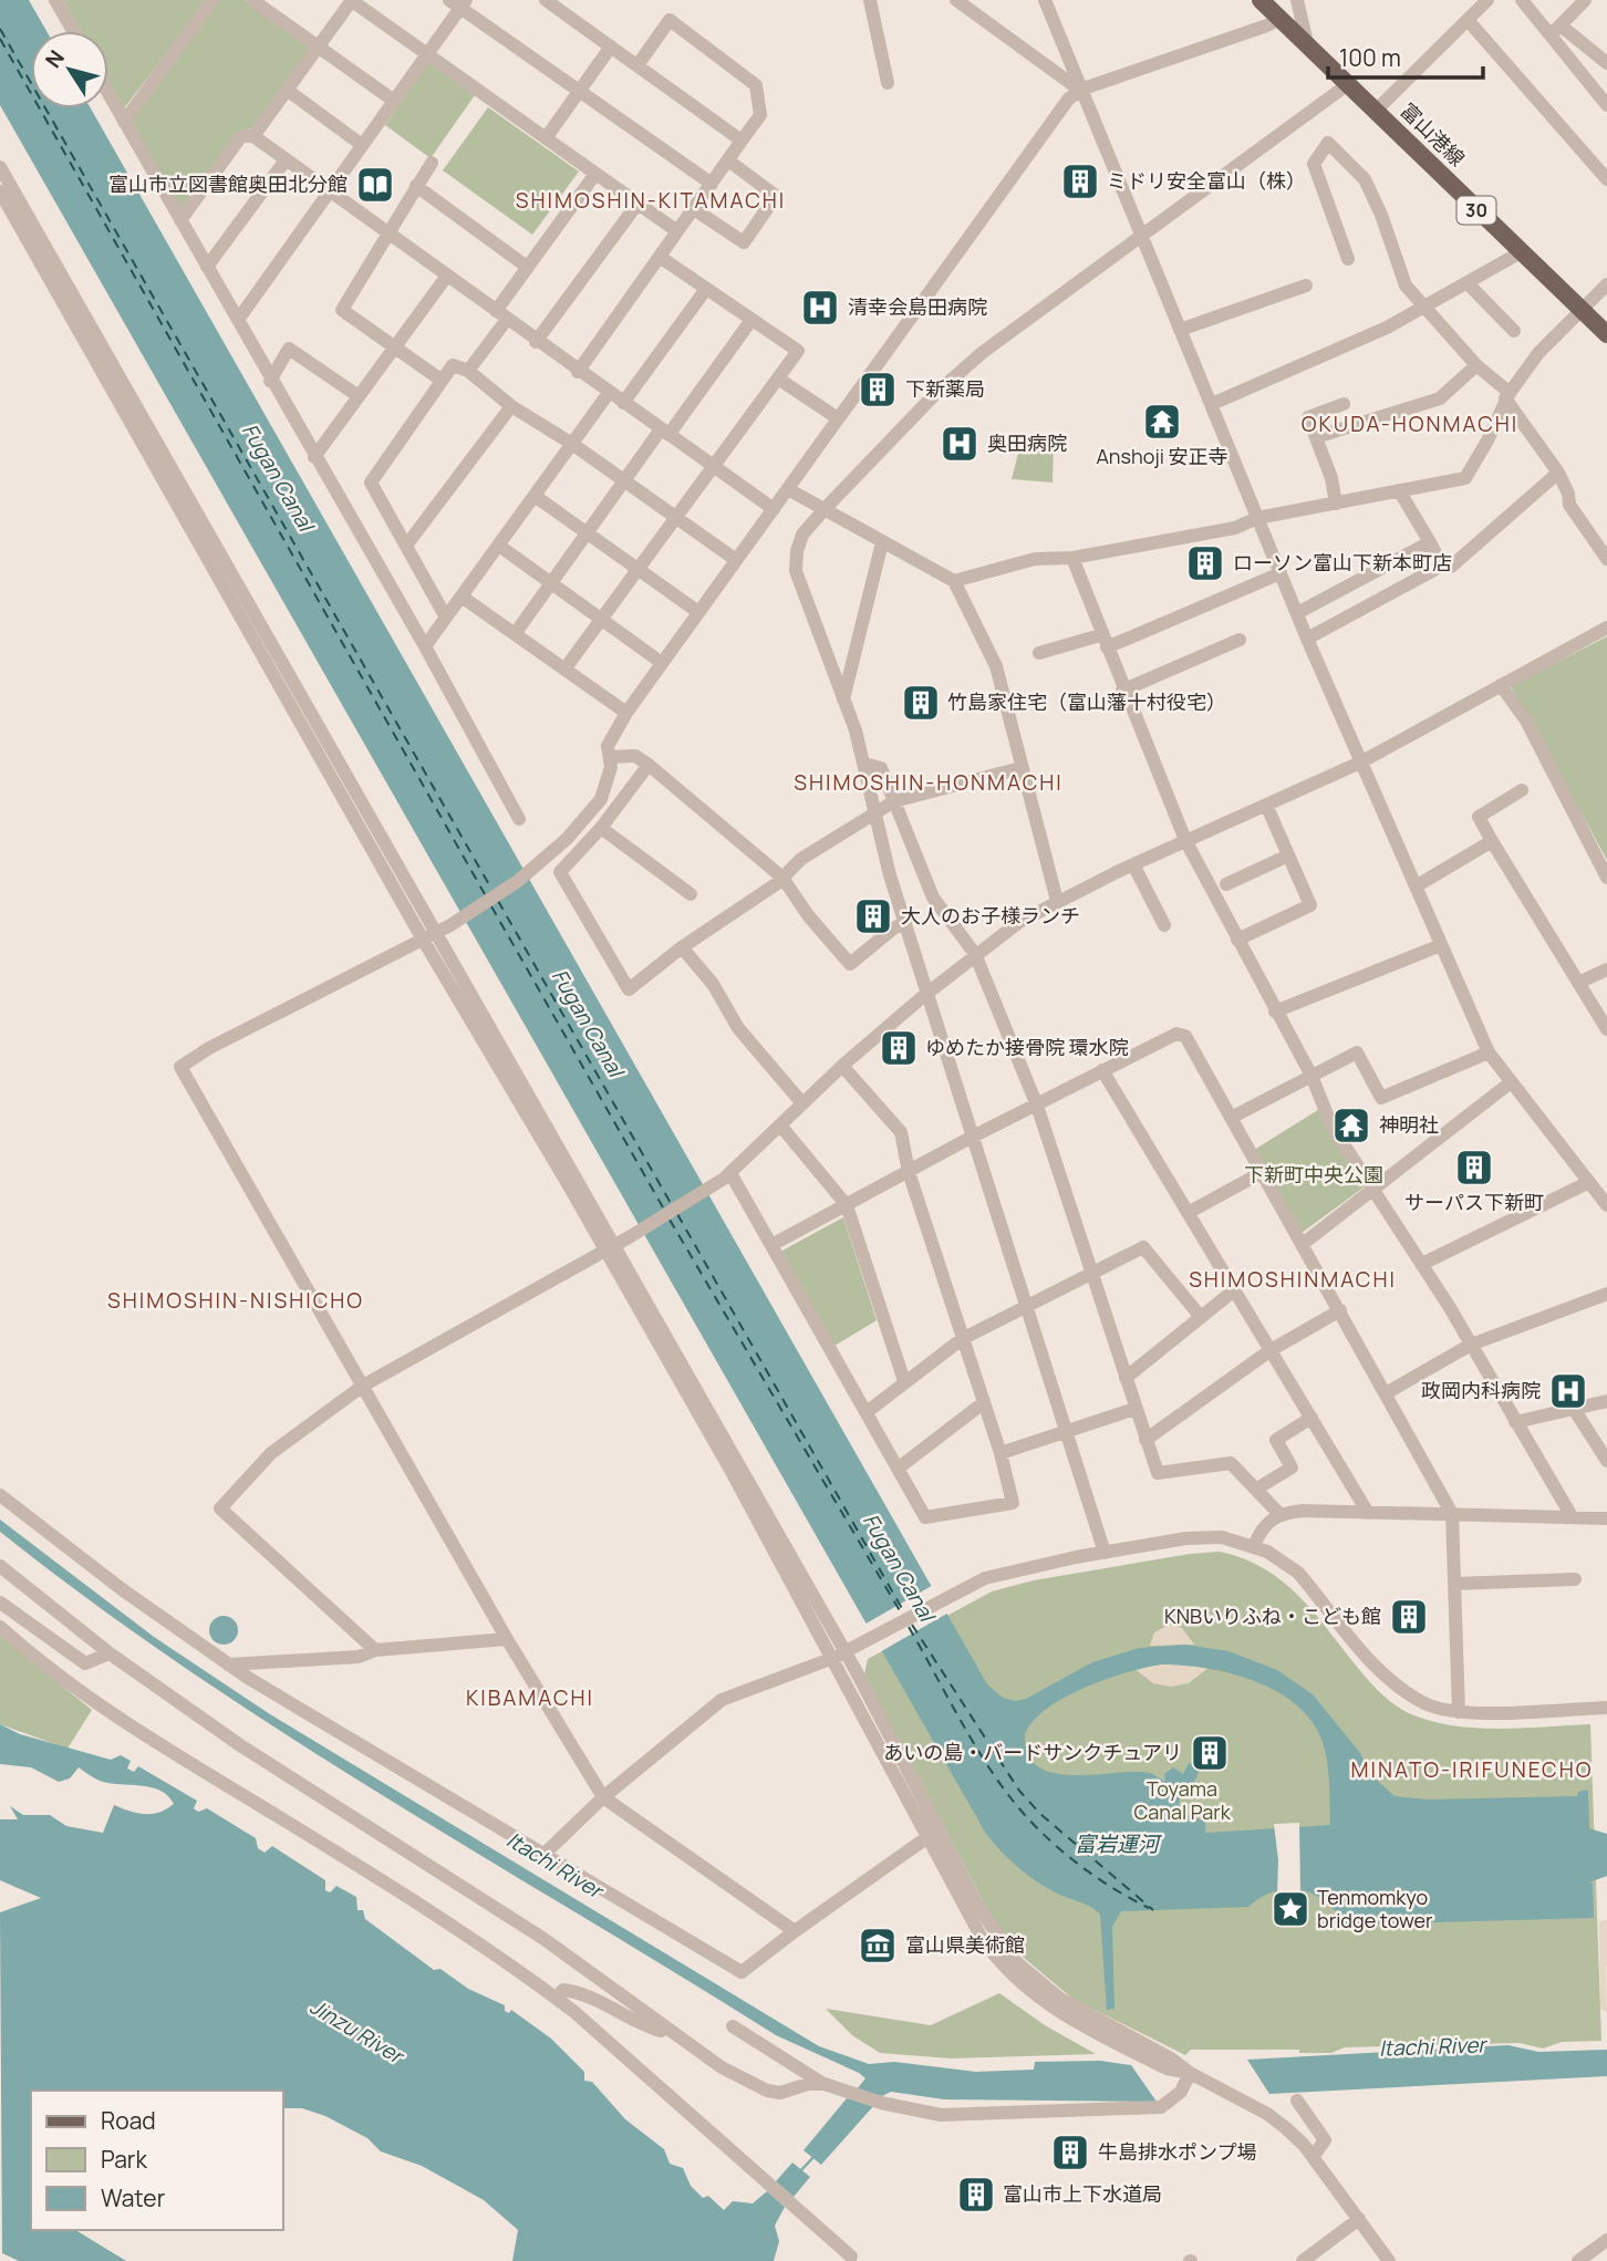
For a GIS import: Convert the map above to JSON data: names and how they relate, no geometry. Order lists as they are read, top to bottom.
{
  "streets": {
    "main road": ["富山港線", "30"]
  },
  "districts": [
    "SHIMOSHIN-KITAMACHI",
    "OKUDA-HONMACHI",
    "SHIMOSHIN-HONMACHI",
    "SHIMOSHINMACHI",
    "SHIMOSHIN-NISHICHO",
    "KIBAMACHI",
    "MINATO-IRIFUNECHO"
  ],
  "water": [
    "Fugan Canal",
    "富岩運河",
    "Itachi River",
    "Jinzu River"
  ],
  "parks": ["下新町中央公園", "Toyama Canal Park"],
  "places": {
    "building": [
      "ミドリ安全富山（株）",
      "下新薬局",
      "ローソン富山下新本町店",
      "竹島家住宅（富山藩十村役宅）",
      "大人のお子様ランチ",
      "ゆめたか接骨院 環水院",
      "サーパス下新町",
      "KNBいりふね・こども館",
      "あいの島・バードサンクチュアリ",
      "牛島排水ポンプ場",
      "富山市上下水道局"
    ],
    "library": ["富山市立図書館奥田北分館"],
    "hospital": ["清幸会島田病院", "奥田病院", "政岡内科病院"],
    "temple": ["Anshoji 安正寺", "神明社"],
    "place": ["Tenmomkyo bridge tower"],
    "museum": ["富山県美術館"]
  },
  "legend": ["Road", "Park", "Water"],
  "scale_bar": "100 m",
  "north": "top left"
}
